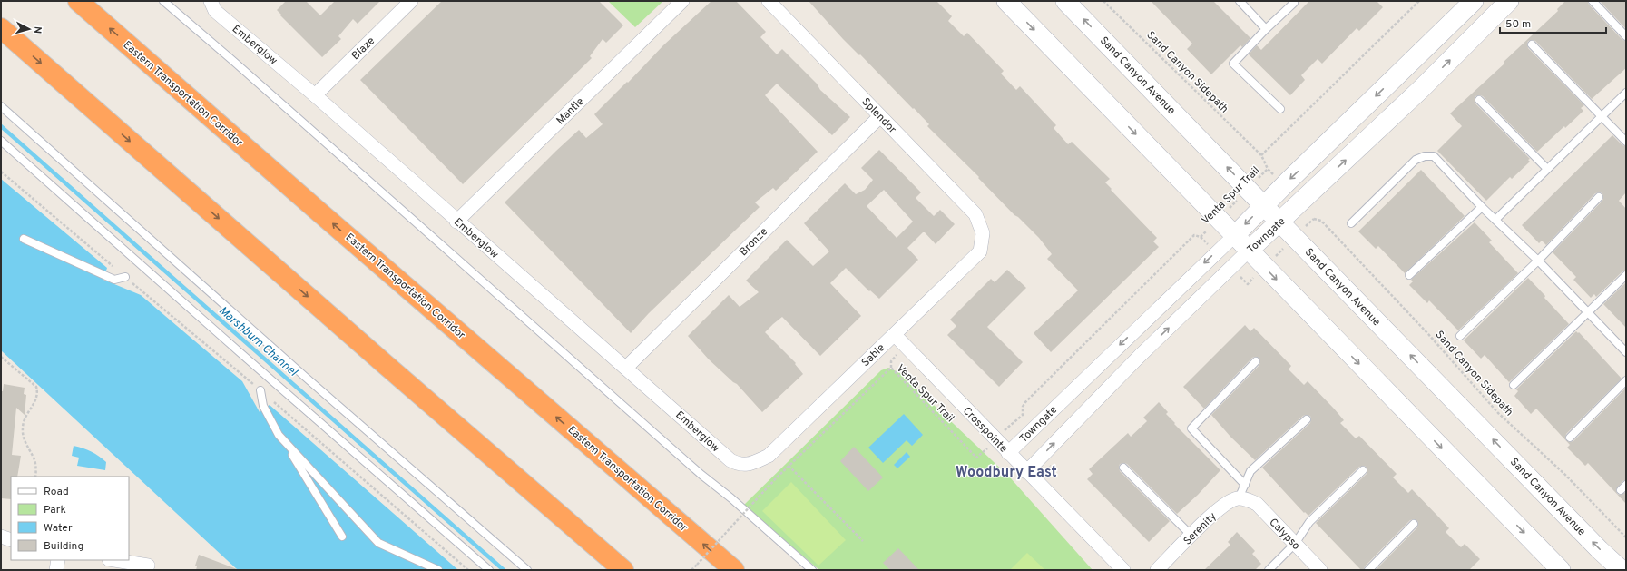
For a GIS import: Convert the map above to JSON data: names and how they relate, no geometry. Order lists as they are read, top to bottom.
{
  "streets": {
    "highway": ["Eastern Transportation Corridor"],
    "main road": ["Sand Canyon Avenue", "Towngate"],
    "street": [
      "Emberglow",
      "Blaze",
      "Mantle",
      "Splendor",
      "Bronze",
      "Sable",
      "Crosspointe",
      "Serenity",
      "Calypso"
    ],
    "path": ["Sand Canyon Sidepath", "Venta Spur Trail"]
  },
  "crossings": [
    ["Emberglow", "Blaze"],
    ["Emberglow", "Mantle"],
    ["Emberglow", "Bronze"],
    ["Emberglow", "Sable"],
    ["Sand Canyon Sidepath", "Venta Spur Trail"],
    ["Sand Canyon Avenue", "Venta Spur Trail"],
    ["Sand Canyon Avenue", "Towngate"],
    ["Splendor", "Bronze"],
    ["Splendor", "Sable"],
    ["Towngate", "Crosspointe"],
    ["Sable", "Crosspointe"],
    ["Serenity", "Calypso"]
  ],
  "districts": ["Woodbury East"],
  "water": ["Marshburn Channel"],
  "legend": [
    "Road",
    "Park",
    "Water",
    "Building"
  ],
  "scale_bar": "50 m",
  "north": "right"
}
